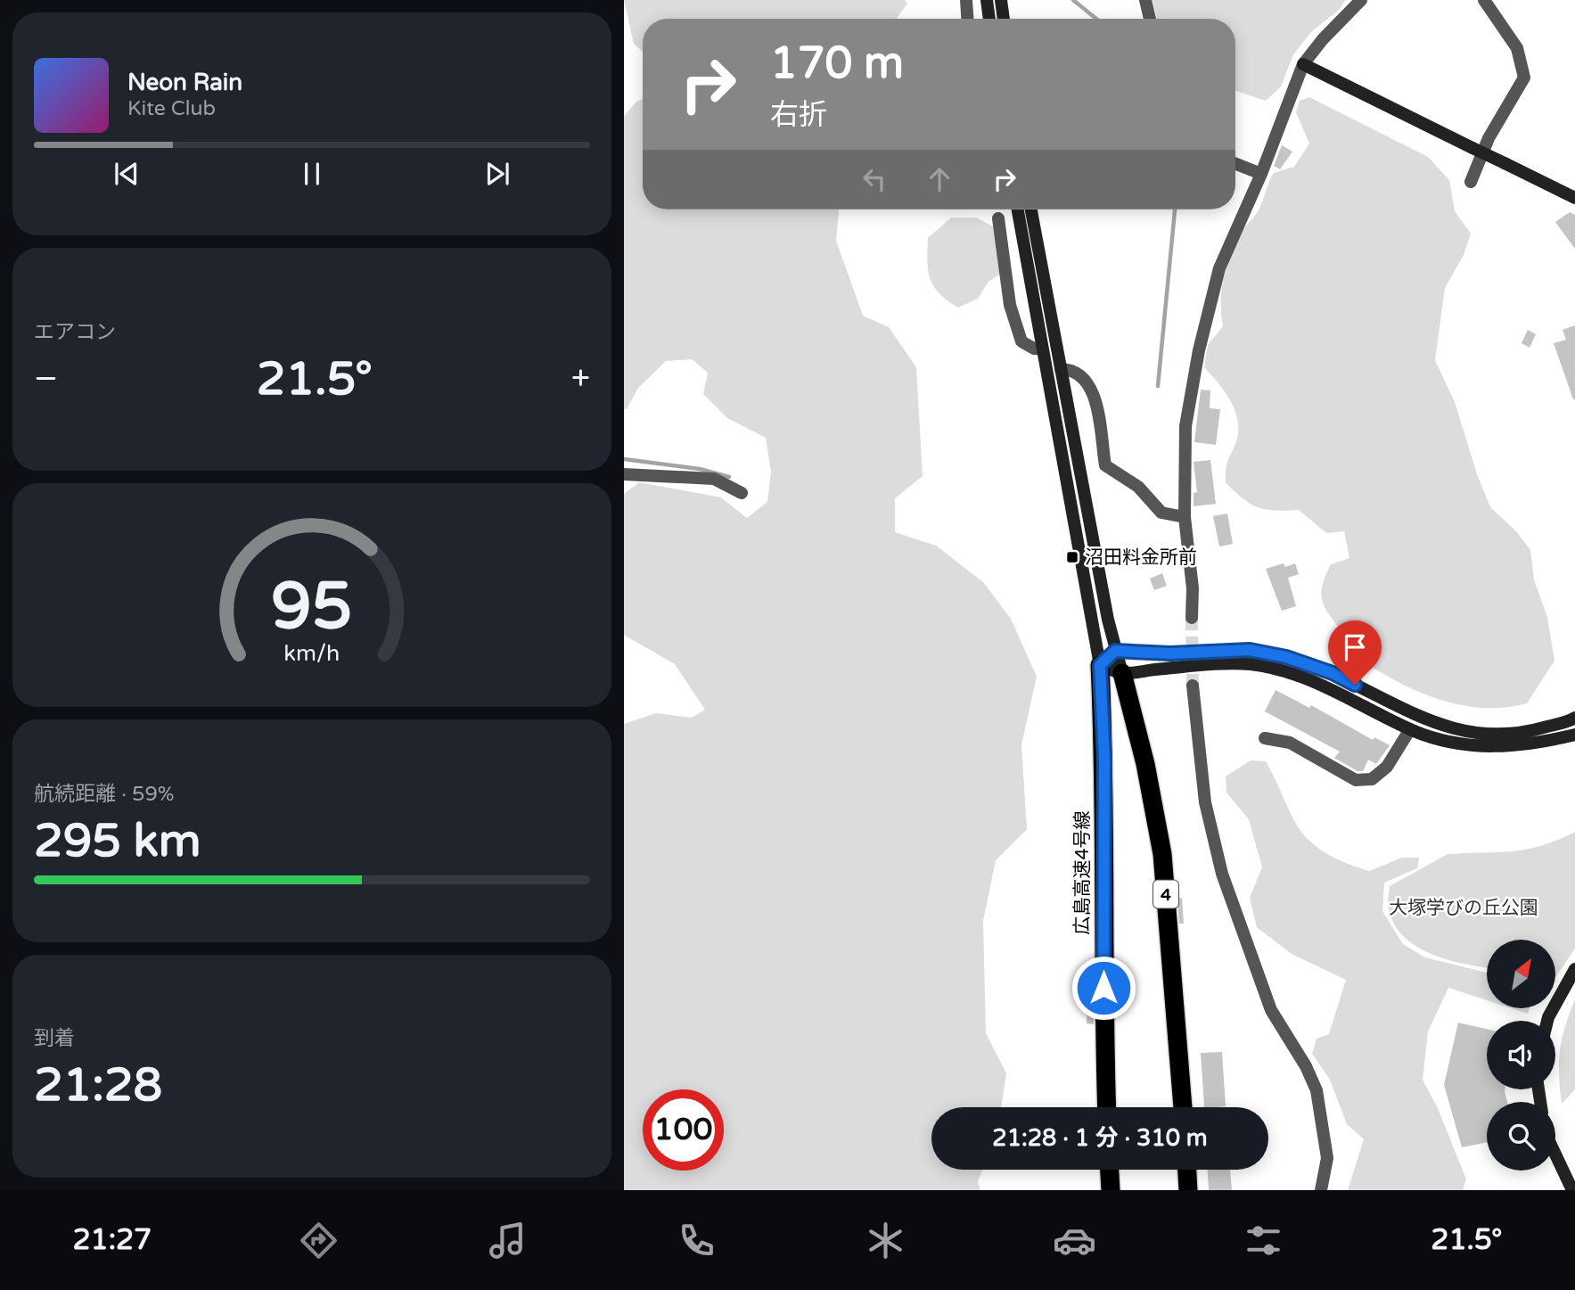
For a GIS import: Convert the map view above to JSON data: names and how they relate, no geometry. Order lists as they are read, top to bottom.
{
  "streets": {
    "highway": ["広島高速4号線", "4"]
  },
  "parks": ["大塚学びの丘公園"],
  "places": {
    "transit": ["沼田料金所前"]
  },
  "north": "top right",
  "page": {
    "turn": ["170 m", "右折"],
    "song": ["Neon Rain", "Kite Club"],
    "tile": [
      "エアコン",
      ["航続距離 · 59%", "295 km"],
      ["到着", "21:28"]
    ],
    "heat": ["−", "21.5°", "+"],
    "limit": "100",
    "trip": "21:28 · 1 分 · 310 m",
    "tabs": ["21:27", "21.5°"],
    "gauge": ["95", "km/h"]
  }
}
